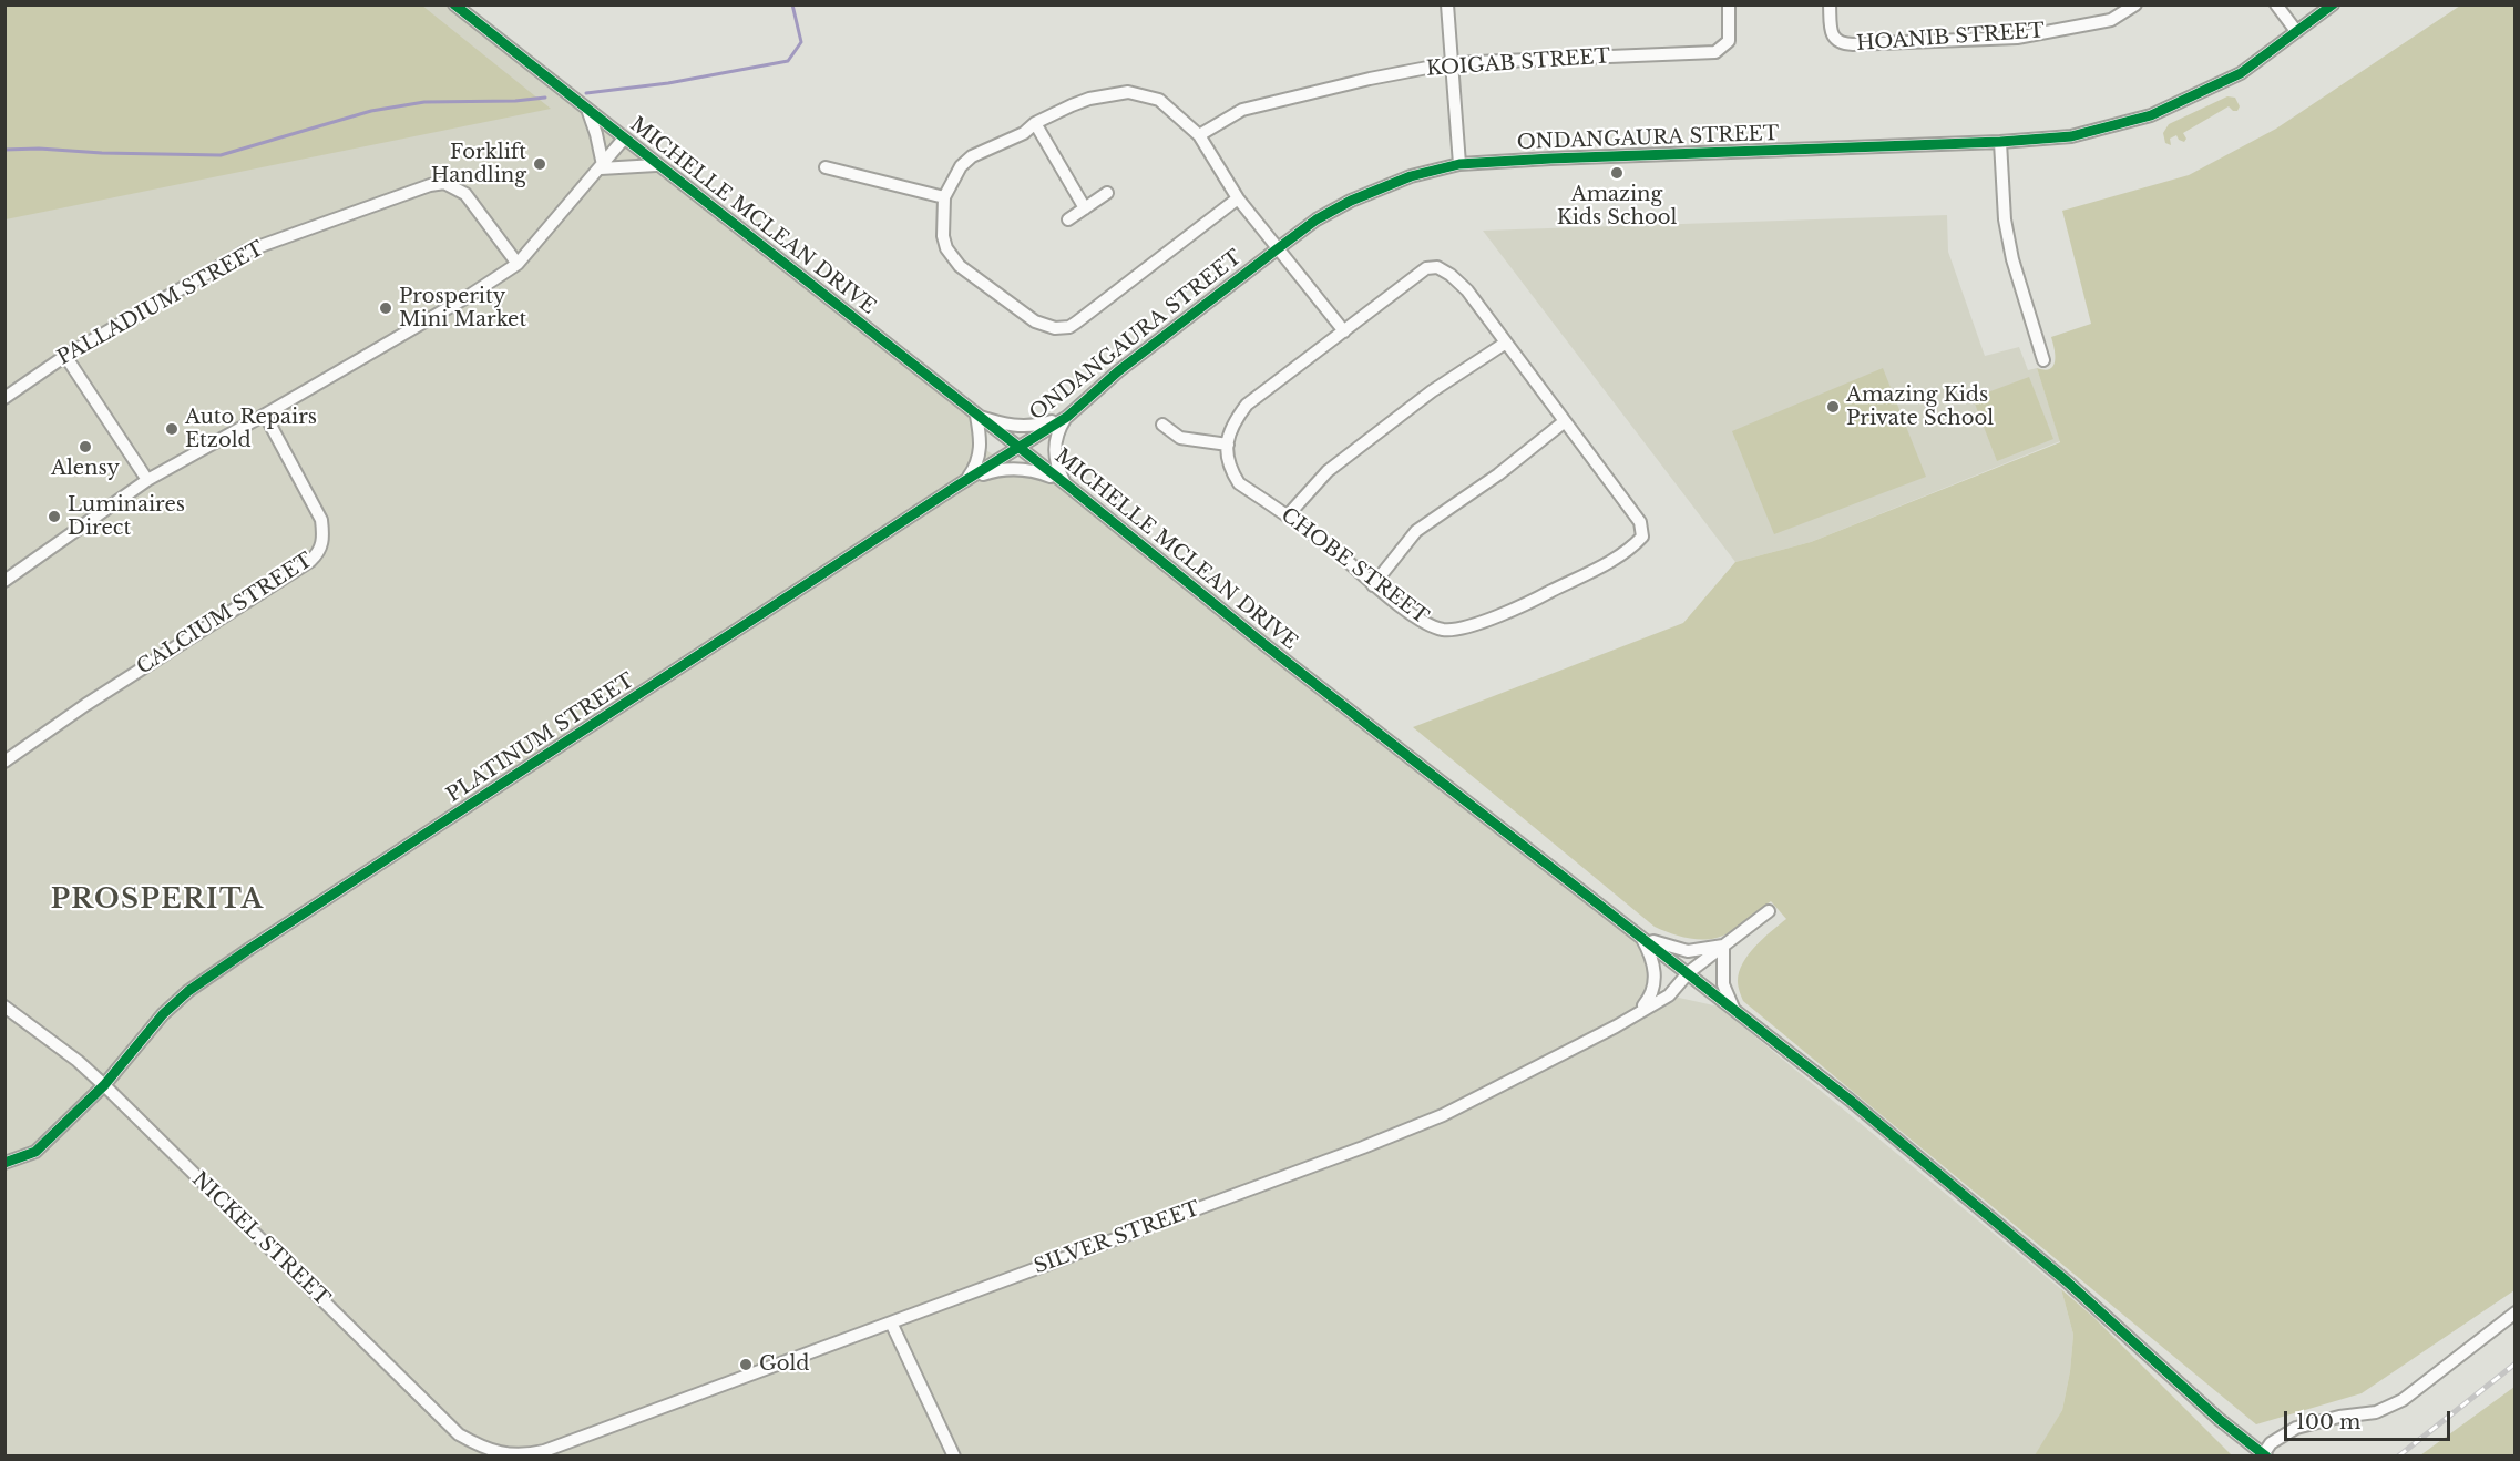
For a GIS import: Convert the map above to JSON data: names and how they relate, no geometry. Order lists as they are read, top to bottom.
{
  "streets": {
    "street": [
      "HOANIB STREET",
      "KOIGAB STREET",
      "ONDANGAURA STREET",
      "MICHELLE MCLEAN DRIVE",
      "PALLADIUM STREET",
      "CHOBE STREET",
      "CALCIUM STREET",
      "PLATINUM STREET",
      "SILVER STREET",
      "NICKEL STREET"
    ]
  },
  "crossings": [
    ["ONDANGAURA STREET", "MICHELLE MCLEAN DRIVE"],
    ["ONDANGAURA STREET", "PLATINUM STREET"],
    ["MICHELLE MCLEAN DRIVE", "PLATINUM STREET"],
    ["MICHELLE MCLEAN DRIVE", "SILVER STREET"],
    ["PLATINUM STREET", "NICKEL STREET"],
    ["SILVER STREET", "NICKEL STREET"]
  ],
  "districts": ["PROSPERITA"],
  "places": [
    "Forklift Handling",
    "Amazing Kids School",
    "Prosperity Mini Market",
    "Amazing Kids Private School",
    "Auto Repairs Etzold",
    "Alensy",
    "Luminaires Direct",
    "Gold"
  ],
  "scale_bar": "100 m"
}
